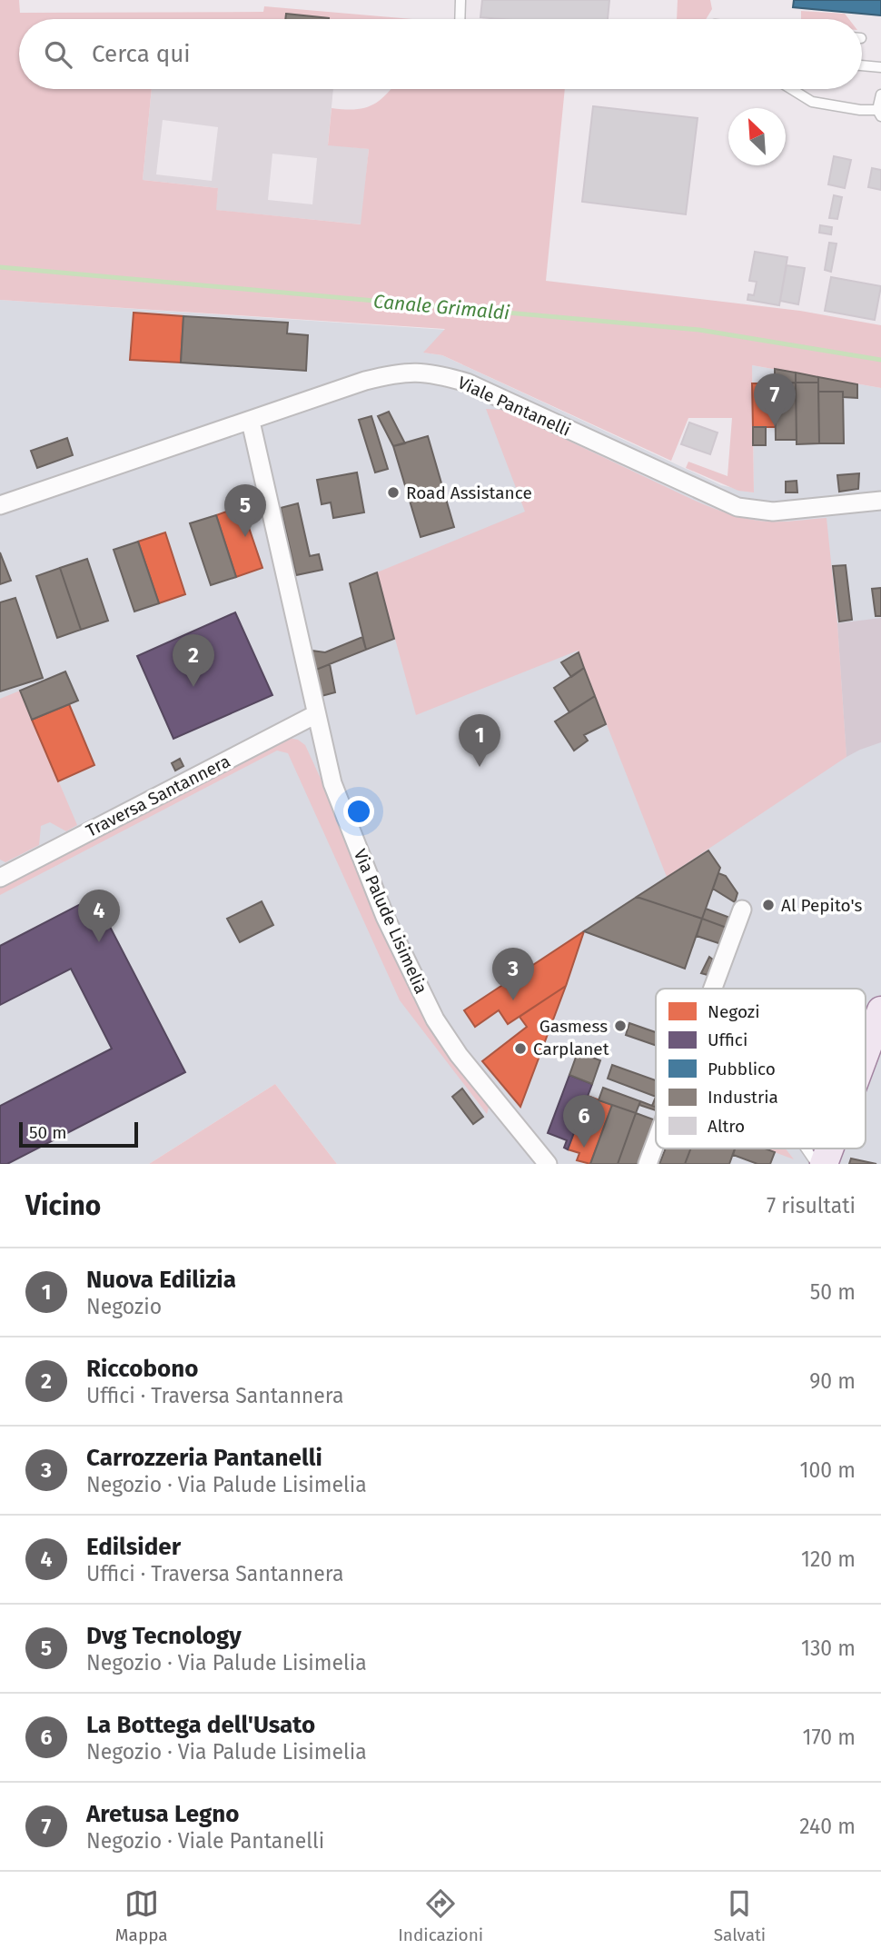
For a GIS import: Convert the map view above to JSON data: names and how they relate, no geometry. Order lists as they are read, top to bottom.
{
  "streets": {
    "street": ["Viale Pantanelli", "Traversa Santannera", "Via Palude Lisimelia"]
  },
  "crossings": [
    ["Viale Pantanelli", "Via Palude Lisimelia"],
    ["Traversa Santannera", "Via Palude Lisimelia"]
  ],
  "water": ["Canale Grimaldi"],
  "places": [
    "Road Assistance",
    "Al Pepito's",
    "Gasmess",
    "Carplanet"
  ],
  "legend": [
    "Negozi",
    "Uffici",
    "Pubblico",
    "Industria",
    "Altro"
  ],
  "scale_bar": "50 m",
  "north": "top left",
  "page": {
    "search": "Cerca qui",
    "pins": [
      "7",
      "5",
      "2",
      "1",
      "4",
      "3",
      "6"
    ],
    "scale": "50 m",
    "heading": ["Vicino", "7 risultati"],
    "list": [
      {
        "mark": "1",
        "name": "Nuova Edilizia",
        "note": "Negozio",
        "value": "50 m"
      },
      {
        "mark": "2",
        "name": "Riccobono",
        "note": "Uffici · Traversa Santannera",
        "value": "90 m"
      },
      {
        "mark": "3",
        "name": "Carrozzeria Pantanelli",
        "note": "Negozio · Via Palude Lisimelia",
        "value": "100 m"
      },
      {
        "mark": "4",
        "name": "Edilsider",
        "note": "Uffici · Traversa Santannera",
        "value": "120 m"
      },
      {
        "mark": "5",
        "name": "Dvg Tecnology",
        "note": "Negozio · Via Palude Lisimelia",
        "value": "130 m"
      },
      {
        "mark": "6",
        "name": "La Bottega dell'Usato",
        "note": "Negozio · Via Palude Lisimelia",
        "value": "170 m"
      },
      {
        "mark": "7",
        "name": "Aretusa Legno",
        "note": "Negozio · Viale Pantanelli",
        "value": "240 m"
      }
    ],
    "nav": ["Mappa", "Indicazioni", "Salvati"]
  }
}
